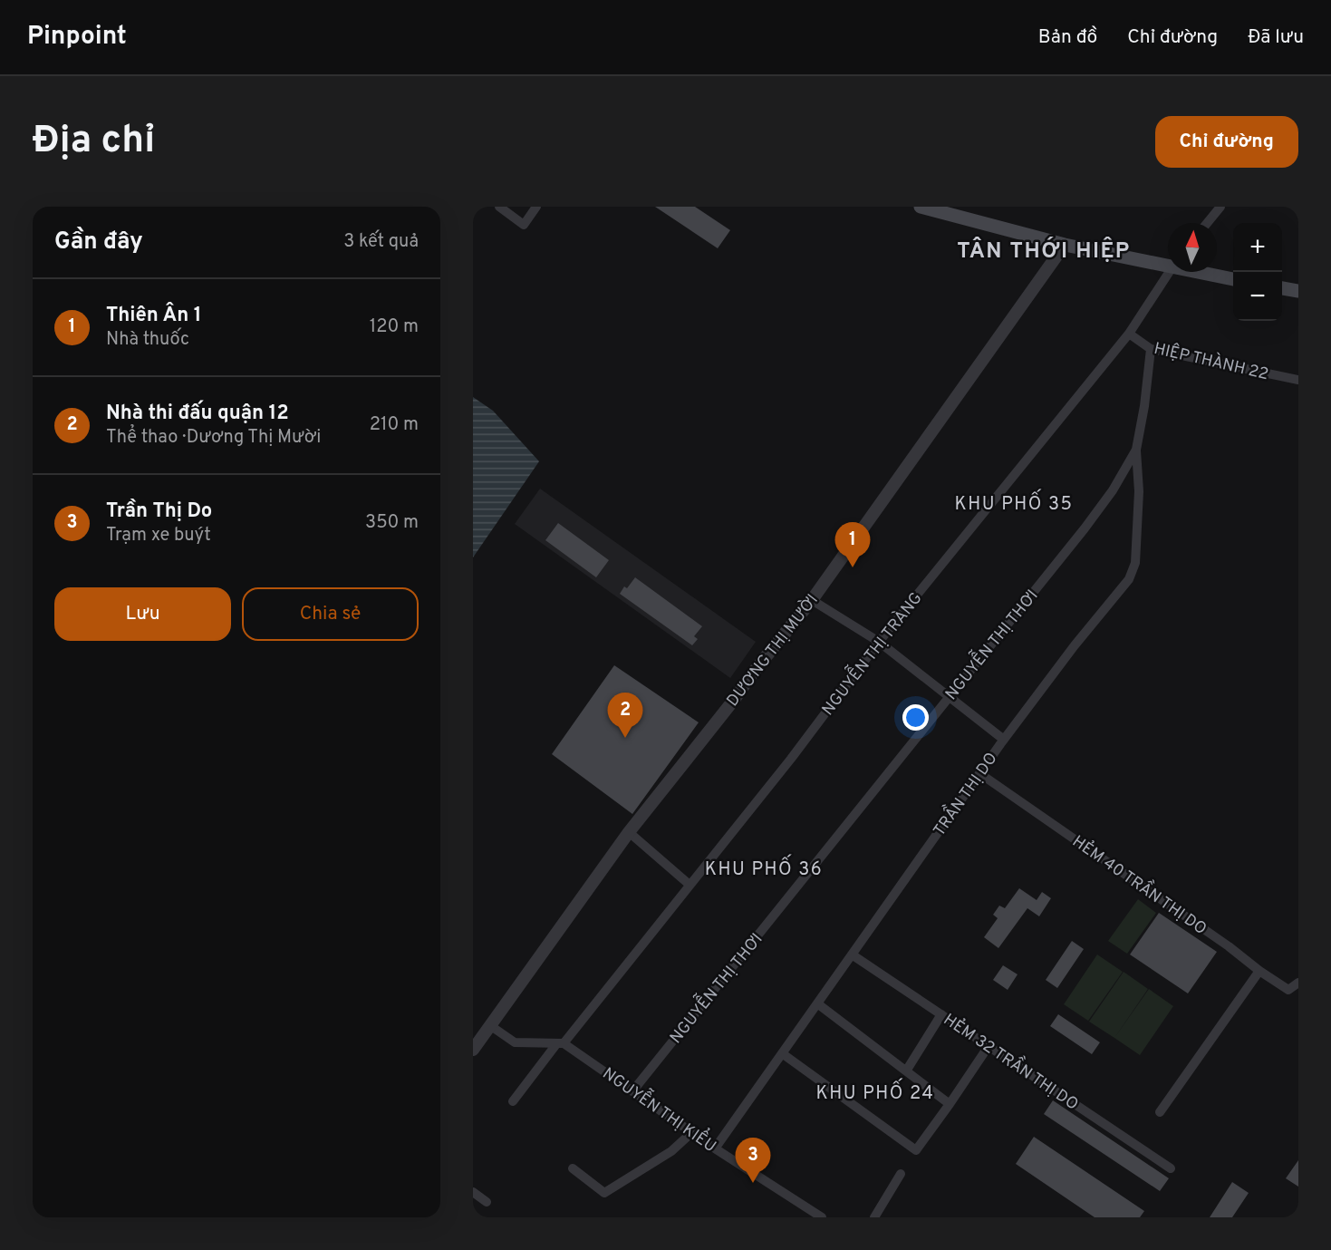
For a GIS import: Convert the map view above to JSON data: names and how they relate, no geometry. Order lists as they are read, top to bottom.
{
  "streets": {
    "street": [
      "HIỆP THÀNH 22",
      "NGUYỄN THỊ THƠI",
      "DƯƠNG THỊ MƯỜI",
      "NGUYỄN THỊ TRÀNG",
      "TRẦN THỊ DO",
      "HẺM 40 TRẦN THỊ DO",
      "HẺM 32 TRẦN THỊ DO",
      "NGUYỄN THỊ KIỂU"
    ]
  },
  "crossings": [
    ["HIỆP THÀNH 22", "NGUYỄN THỊ THƠI"],
    ["HIỆP THÀNH 22", "NGUYỄN THỊ TRÀNG"],
    ["NGUYỄN THỊ THƠI", "TRẦN THỊ DO"],
    ["NGUYỄN THỊ THƠI", "NGUYỄN THỊ KIỂU"],
    ["NGUYỄN THỊ TRÀNG", "NGUYỄN THỊ KIỂU"],
    ["TRẦN THỊ DO", "HẺM 40 TRẦN THỊ DO"],
    ["TRẦN THỊ DO", "HẺM 32 TRẦN THỊ DO"],
    ["TRẦN THỊ DO", "NGUYỄN THỊ KIỂU"]
  ],
  "districts": [
    "TÂN THỚI HIỆP",
    "KHU PHỐ 35",
    "KHU PHỐ 36",
    "KHU PHỐ 24"
  ],
  "north": "top",
  "page": {
    "header": "Pinpoint",
    "nav": ["Bản đồ", "Chỉ đường", "Đã lưu"],
    "buttons": [
      "Chỉ đường",
      ["Lưu", "Chia sẻ"]
    ],
    "title": "Địa chỉ",
    "heading": ["Gần đây", "3 kết quả"],
    "map_buttons": ["+", "−"],
    "list": [
      {
        "mark": "1",
        "name": "Thiên Ân 1",
        "note": "Nhà thuốc",
        "value": "120 m"
      },
      {
        "mark": "2",
        "name": "Nhà thi đấu quận 12",
        "note": "Thể thao · Dương Thị Mười",
        "value": "210 m"
      },
      {
        "mark": "3",
        "name": "Trần Thị Do",
        "note": "Trạm xe buýt",
        "value": "350 m"
      }
    ],
    "pins": ["1", "2", "3"]
  }
}
